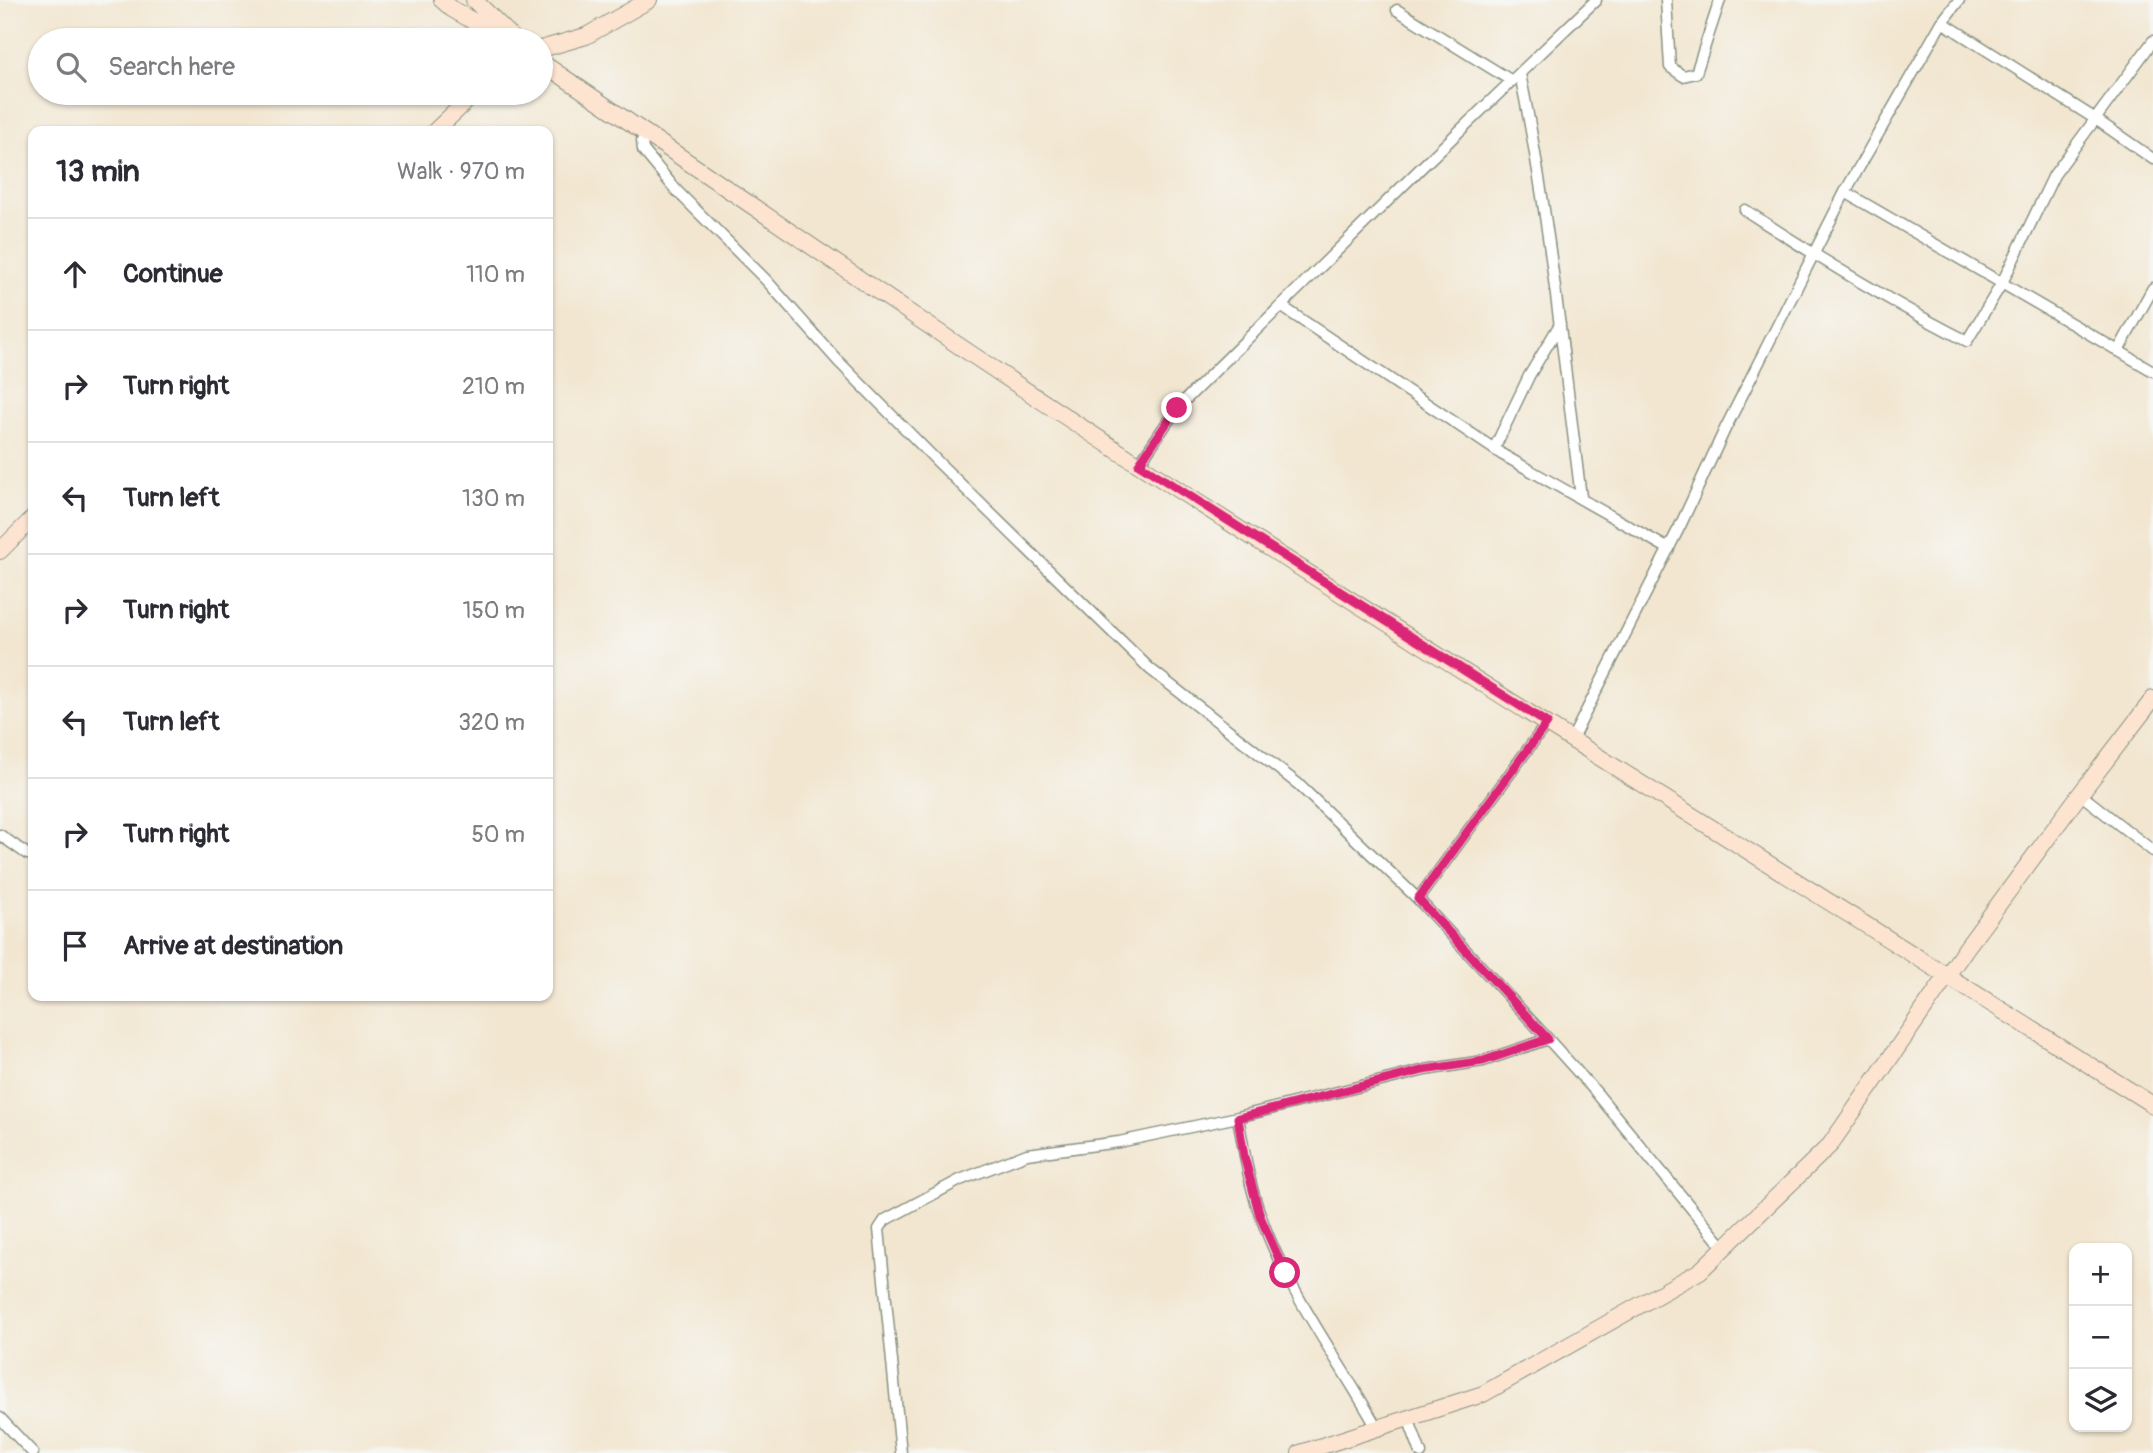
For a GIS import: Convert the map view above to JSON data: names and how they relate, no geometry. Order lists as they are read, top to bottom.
{
  "page": {
    "search": "Search here",
    "heading": ["13 min", "Walk · 970 m"],
    "list": [
      ["Continue", "110 m"],
      ["Turn right", "210 m"],
      ["Turn left", "130 m"],
      ["Turn right", "150 m"],
      ["Turn left", "320 m"],
      ["Turn right", "50 m"],
      "Arrive at destination"
    ],
    "map_buttons": ["+", "−"]
  }
}
